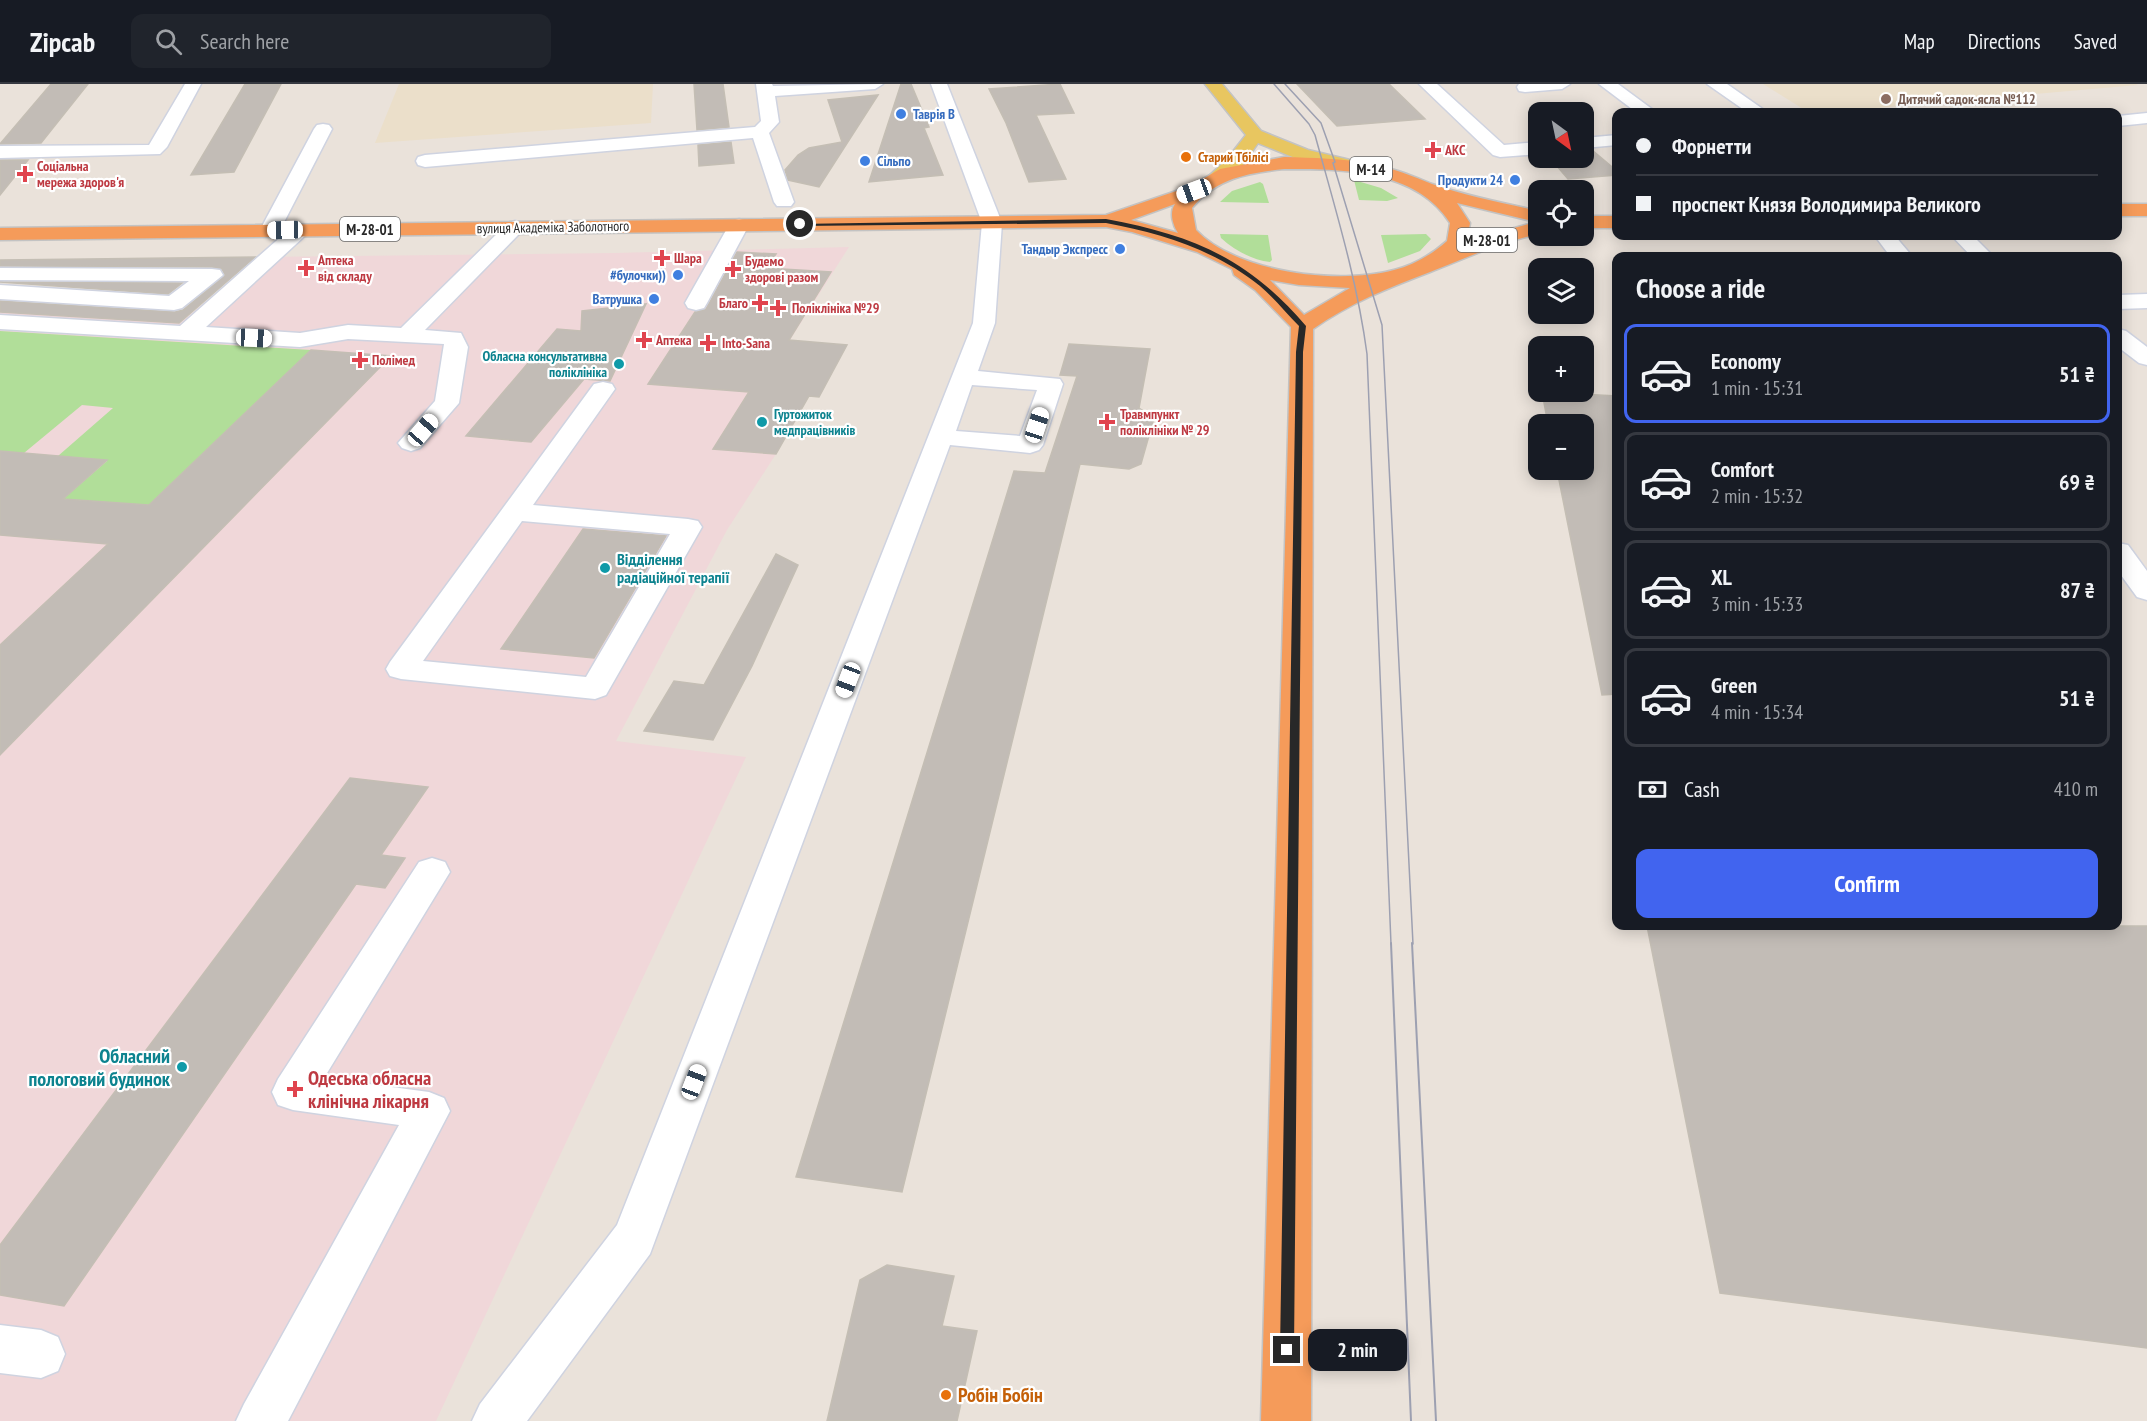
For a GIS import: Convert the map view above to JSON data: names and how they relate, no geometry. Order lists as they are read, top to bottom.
{
  "streets": {
    "highway": ["М-14", "вулиця Академіка Заболотного", "М-28-01"]
  },
  "crossings": [
    ["М-14", "вулиця Академіка Заболотного"],
    ["М-14", "М-28-01"]
  ],
  "places": {
    "other": [
      "Дитячий садок-ясла №112",
      "Таврія В",
      "Старий Тбілісі",
      "Сільпо",
      "Продукти 24",
      "Тандыр Экспресс",
      "#булочки))",
      "Ватрушка",
      "Обласна консультативна поліклініка",
      "Гуртожиток медпрацівників",
      "Відділення радіаційної терапії",
      "Обласний пологовий будинок",
      "Робін Бобін"
    ],
    "health": [
      "АКС",
      "Соціальна мережа здоров'я",
      "Шара",
      "Аптека від складу",
      "Будемо здорові разом",
      "Благо",
      "Поліклініка №29",
      "Аптека",
      "Into-Sana",
      "Полімед",
      "Травмпункт поліклініки № 29",
      "Одеська обласна клінічна лікарня"
    ]
  },
  "north": "bottom right",
  "page": {
    "header": "Zipcab",
    "search": "Search here",
    "nav": ["Map", "Directions", "Saved"],
    "map_buttons": ["+", "−"],
    "banner": ["Форнетти", "проспект Князя Володимира Великого"],
    "heading": "Choose a ride",
    "list": [
      {
        "name": "Economy",
        "note": "1 min · 15:31",
        "value": "51 ₴"
      },
      {
        "name": "Comfort",
        "note": "2 min · 15:32",
        "value": "69 ₴"
      },
      {
        "name": "XL",
        "note": "3 min · 15:33",
        "value": "87 ₴"
      },
      {
        "name": "Green",
        "note": "4 min · 15:34",
        "value": "51 ₴"
      }
    ],
    "pay": ["Cash", "410 m"],
    "buttons": "Confirm",
    "bubble": "2 min"
  }
}
